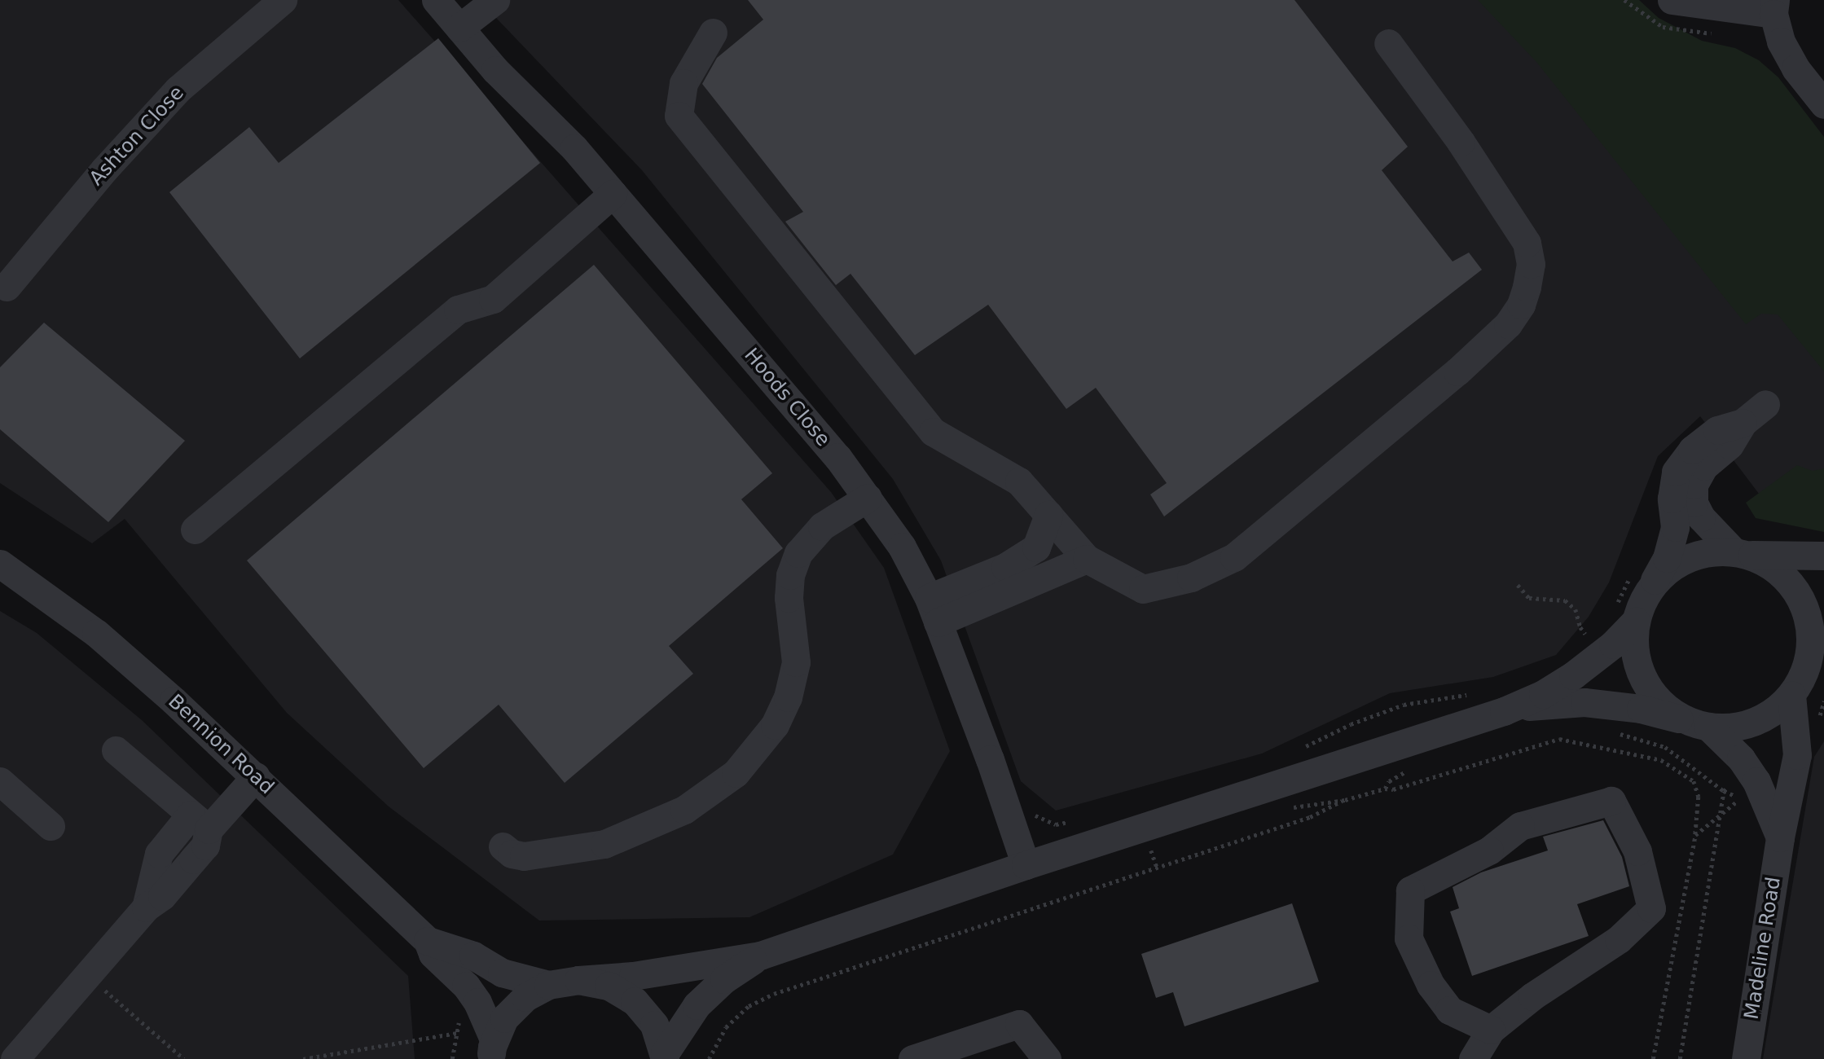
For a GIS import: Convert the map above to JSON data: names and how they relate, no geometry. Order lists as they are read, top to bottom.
{
  "streets": {
    "street": [
      "Ashton Close",
      "Hoods Close",
      "Bennion Road",
      "Madeline Road"
    ]
  }
}
